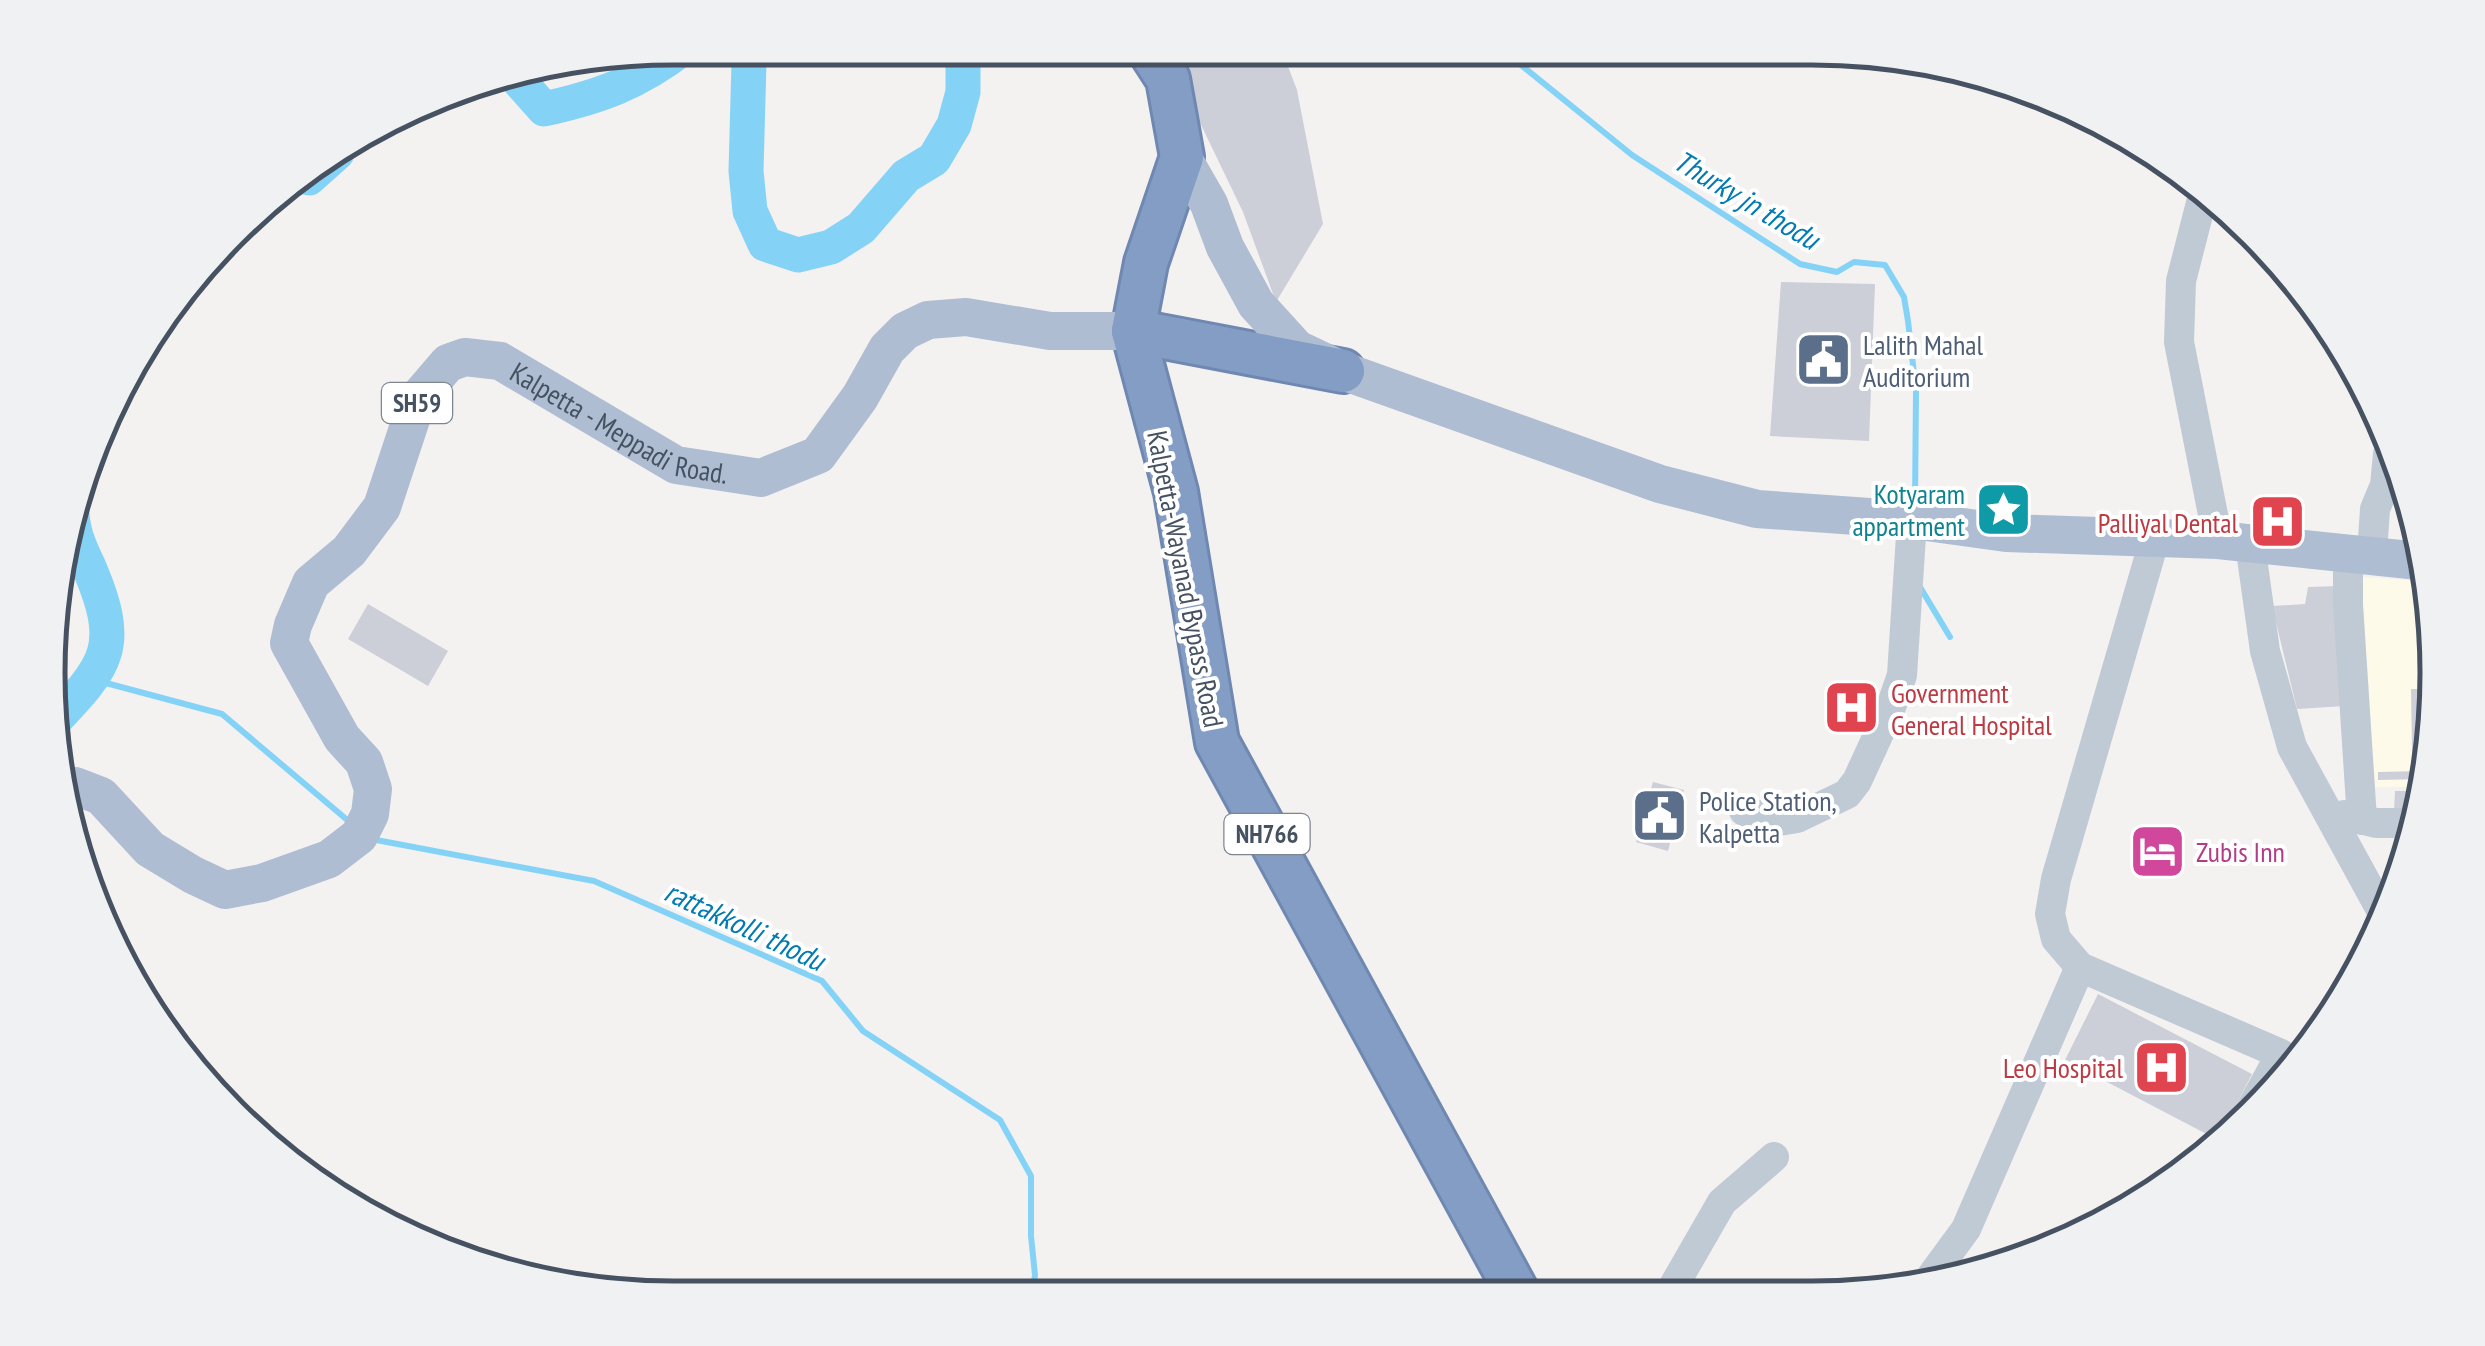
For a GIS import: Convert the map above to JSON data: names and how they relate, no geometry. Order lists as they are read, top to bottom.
{
  "streets": {
    "highway": ["Kalpetta-Wayanad Bypass Road", "NH766"],
    "main road": ["SH59", "Kalpetta - Meppadi Road."]
  },
  "crossings": [
    ["Kalpetta - Meppadi Road.", "Kalpetta-Wayanad Bypass Road"],
    ["Kalpetta-Wayanad Bypass Road", "NH766"]
  ],
  "water": ["Thurky jn thodu", "rattakkolli thodu"],
  "places": {
    "public building": ["Lalith Mahal Auditorium", "Police Station, Kalpetta"],
    "place": ["Kotyaram appartment"],
    "hospital": ["Palliyal Dental", "Government General Hospital", "Leo Hospital"],
    "hotel": ["Zubis Inn"]
  }
}
